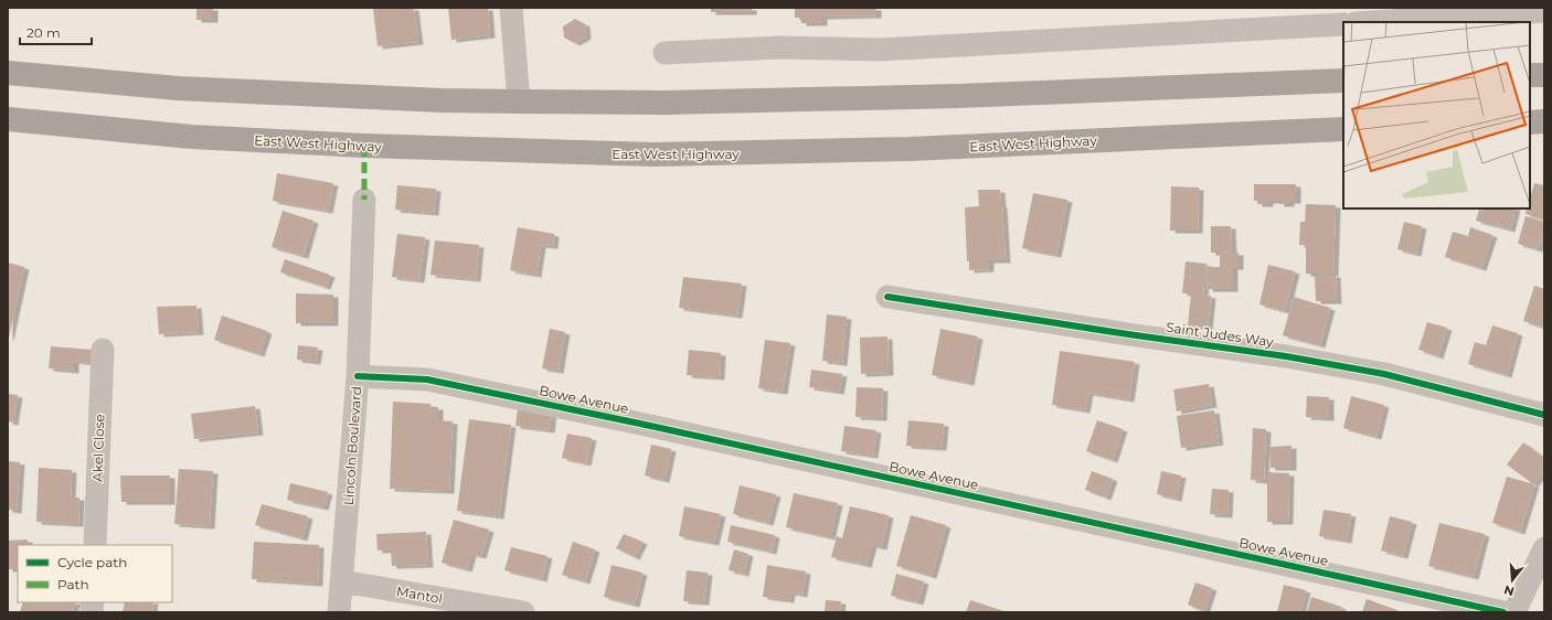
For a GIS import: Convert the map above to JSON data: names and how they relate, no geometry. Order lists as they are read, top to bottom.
{
  "streets": {
    "highway": ["East West Highway"],
    "street": [
      "Saint Judes Way",
      "Bowe Avenue",
      "Lincoln Boulevard",
      "Akel Close",
      "Mantol"
    ]
  },
  "crossings": [
    ["Bowe Avenue", "Lincoln Boulevard"],
    ["Lincoln Boulevard", "Mantol"]
  ],
  "legend": ["Cycle path", "Path"],
  "scale_bar": "20 m",
  "north": "bottom"
}
